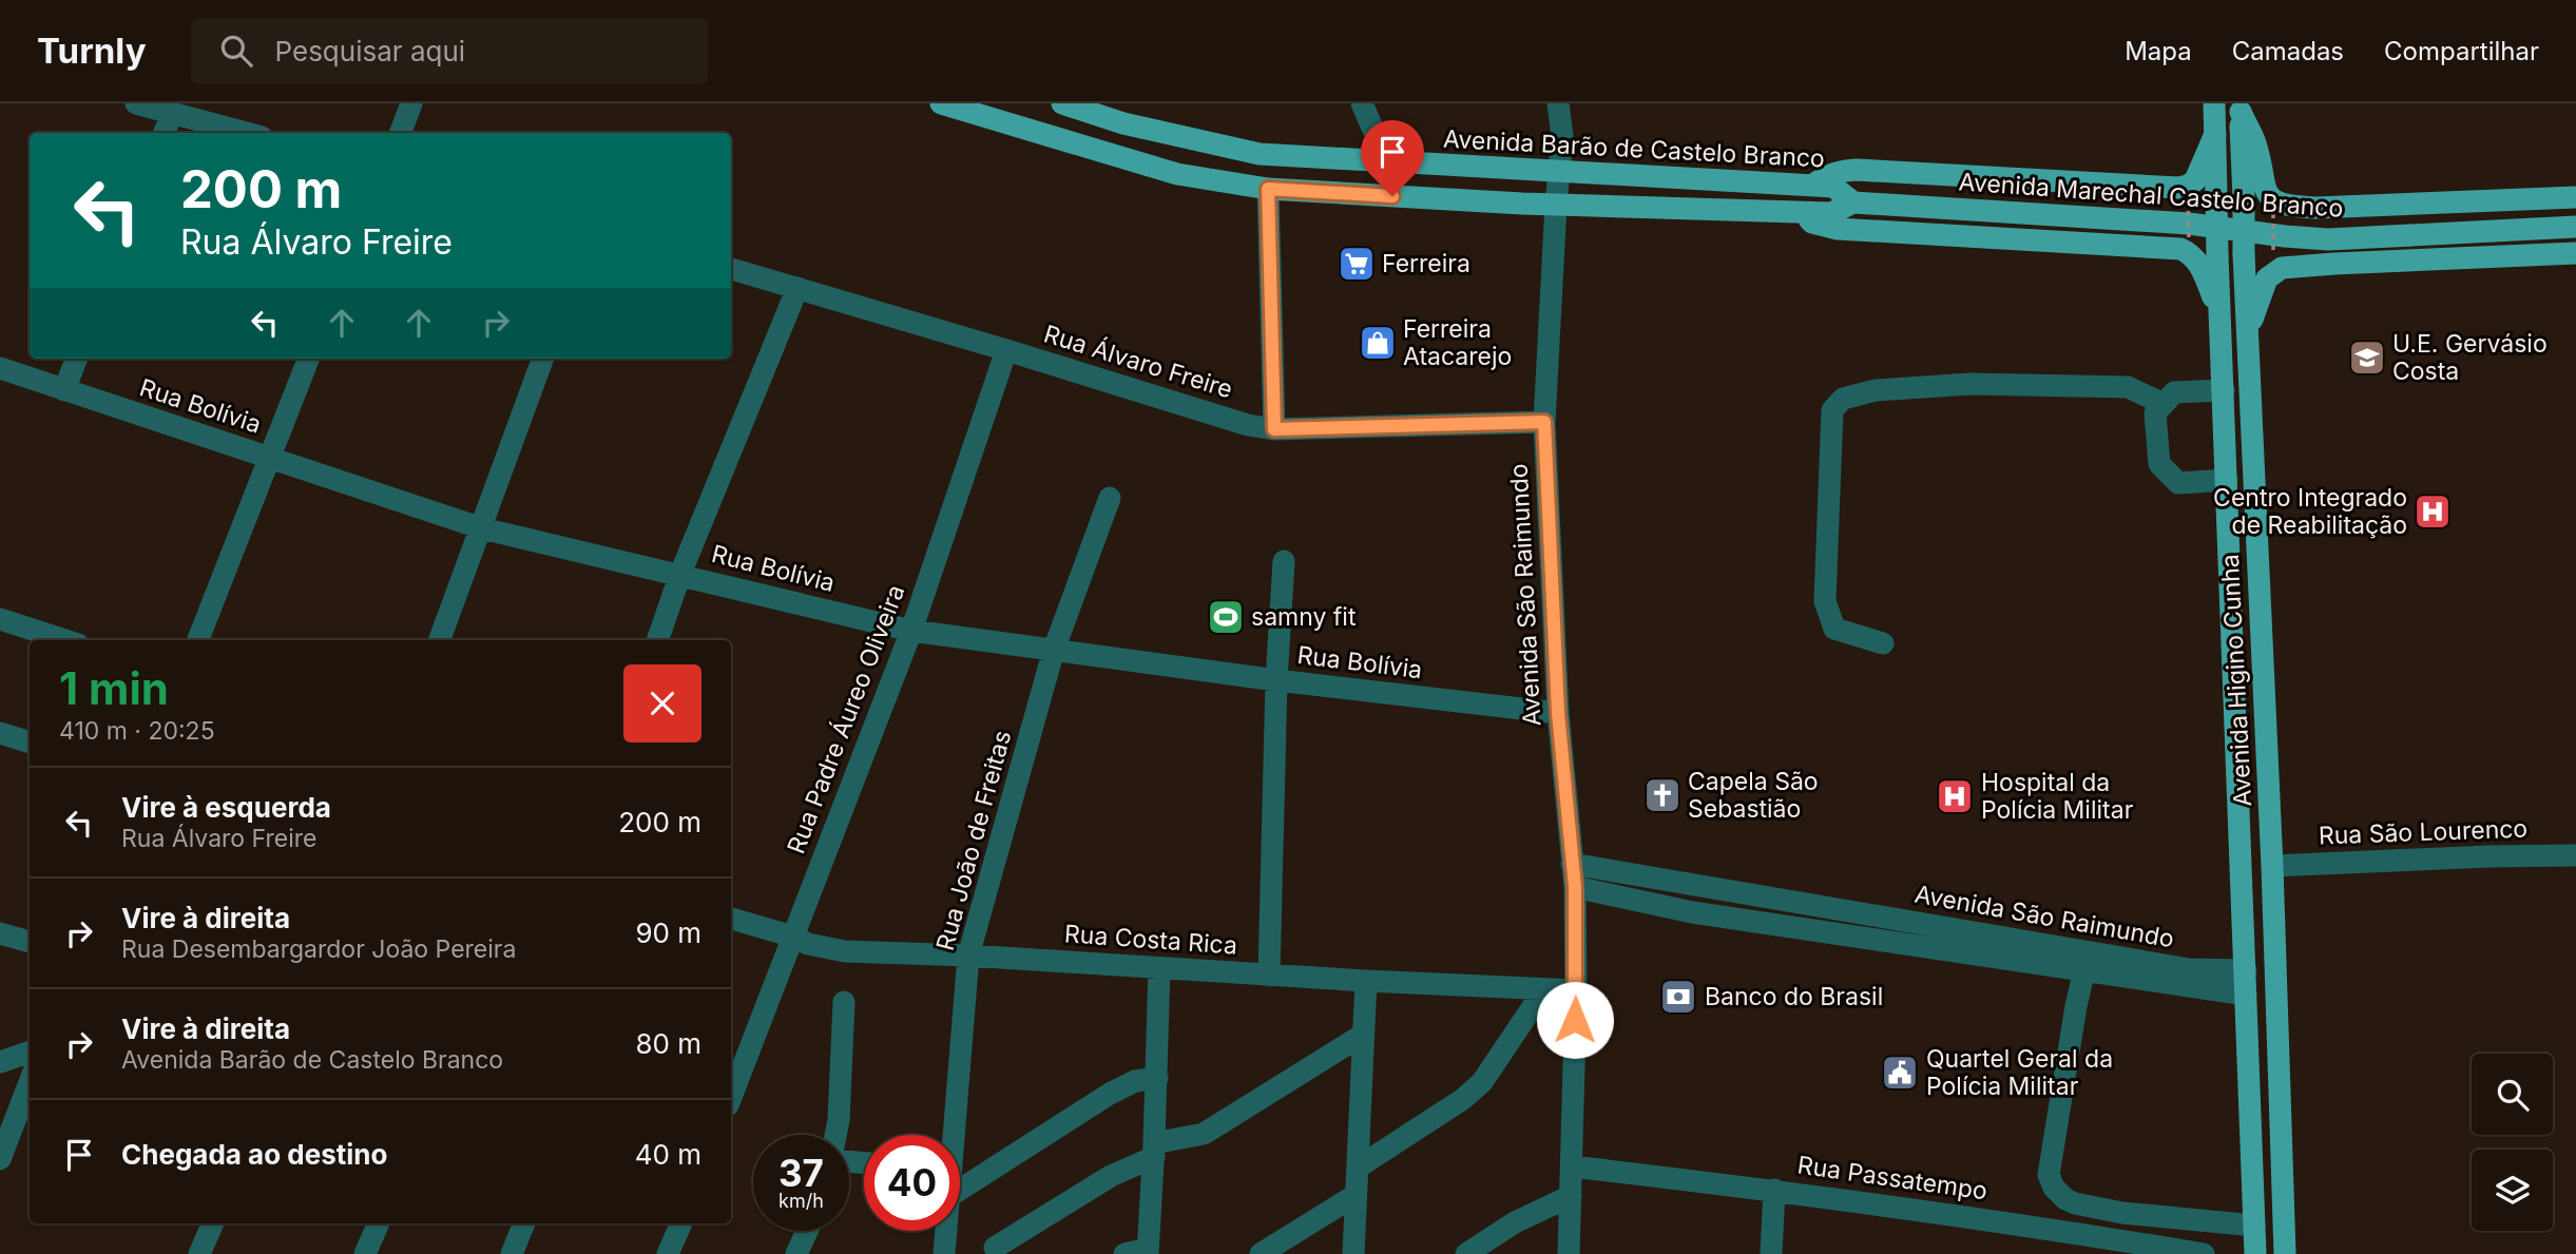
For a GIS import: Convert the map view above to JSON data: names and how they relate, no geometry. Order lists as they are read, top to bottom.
{
  "streets": {
    "main road": ["Avenida Barão de Castelo Branco", "Avenida Marechal Castelo Branco", "Avenida Higino Cunha"],
    "street": [
      "Rua Álvaro Freire",
      "Rua Bolívia",
      "Avenida São Raimundo",
      "Rua Padre Áureo Oliveira",
      "Rua São Lourenco",
      "Rua João de Freitas",
      "Rua Costa Rica",
      "Rua Passatempo"
    ]
  },
  "crossings": [
    ["Avenida Barão de Castelo Branco", "Avenida Marechal Castelo Branco"],
    ["Avenida Barão de Castelo Branco", "Avenida São Raimundo"],
    ["Rua Álvaro Freire", "Avenida São Raimundo"],
    ["Rua Álvaro Freire", "Rua Padre Áureo Oliveira"],
    ["Rua Bolívia", "Avenida São Raimundo"],
    ["Rua Bolívia", "Rua Padre Áureo Oliveira"],
    ["Rua Bolívia", "Rua João de Freitas"],
    ["Avenida São Raimundo", "Avenida Higino Cunha"],
    ["Avenida São Raimundo", "Rua Costa Rica"],
    ["Avenida São Raimundo", "Rua Passatempo"],
    ["Avenida Higino Cunha", "Rua São Lourenco"],
    ["Rua Padre Áureo Oliveira", "Rua Costa Rica"],
    ["Rua João de Freitas", "Rua Costa Rica"]
  ],
  "places": {
    "supermarket": ["Ferreira"],
    "shop": ["Ferreira Atacarejo"],
    "school or university": ["U.E. Gervásio Costa"],
    "hospital": ["Centro Integrado de Reabilitação", "Hospital da Polícia Militar"],
    "sports": ["samny fit"],
    "church": ["Capela São Sebastião"],
    "bank": ["Banco do Brasil"],
    "public building": ["Quartel Geral da Polícia Militar"]
  },
  "page": {
    "header": "Turnly",
    "search": "Pesquisar aqui",
    "nav": ["Mapa", "Camadas", "Compartilhar"],
    "turn": ["200 m", "Rua Álvaro Freire"],
    "heading": ["1 min", "410 m · 20:25"],
    "list": [
      {
        "name": "Vire à esquerda",
        "note": "Rua Álvaro Freire",
        "value": "200 m"
      },
      {
        "name": "Vire à direita",
        "note": "Rua Desembargardor João Pereira",
        "value": "90 m"
      },
      {
        "name": "Vire à direita",
        "note": "Avenida Barão de Castelo Branco",
        "value": "80 m"
      },
      {
        "name": "Chegada ao destino",
        "value": "40 m"
      }
    ],
    "speed": "37 km/h",
    "limit": "40"
  }
}
